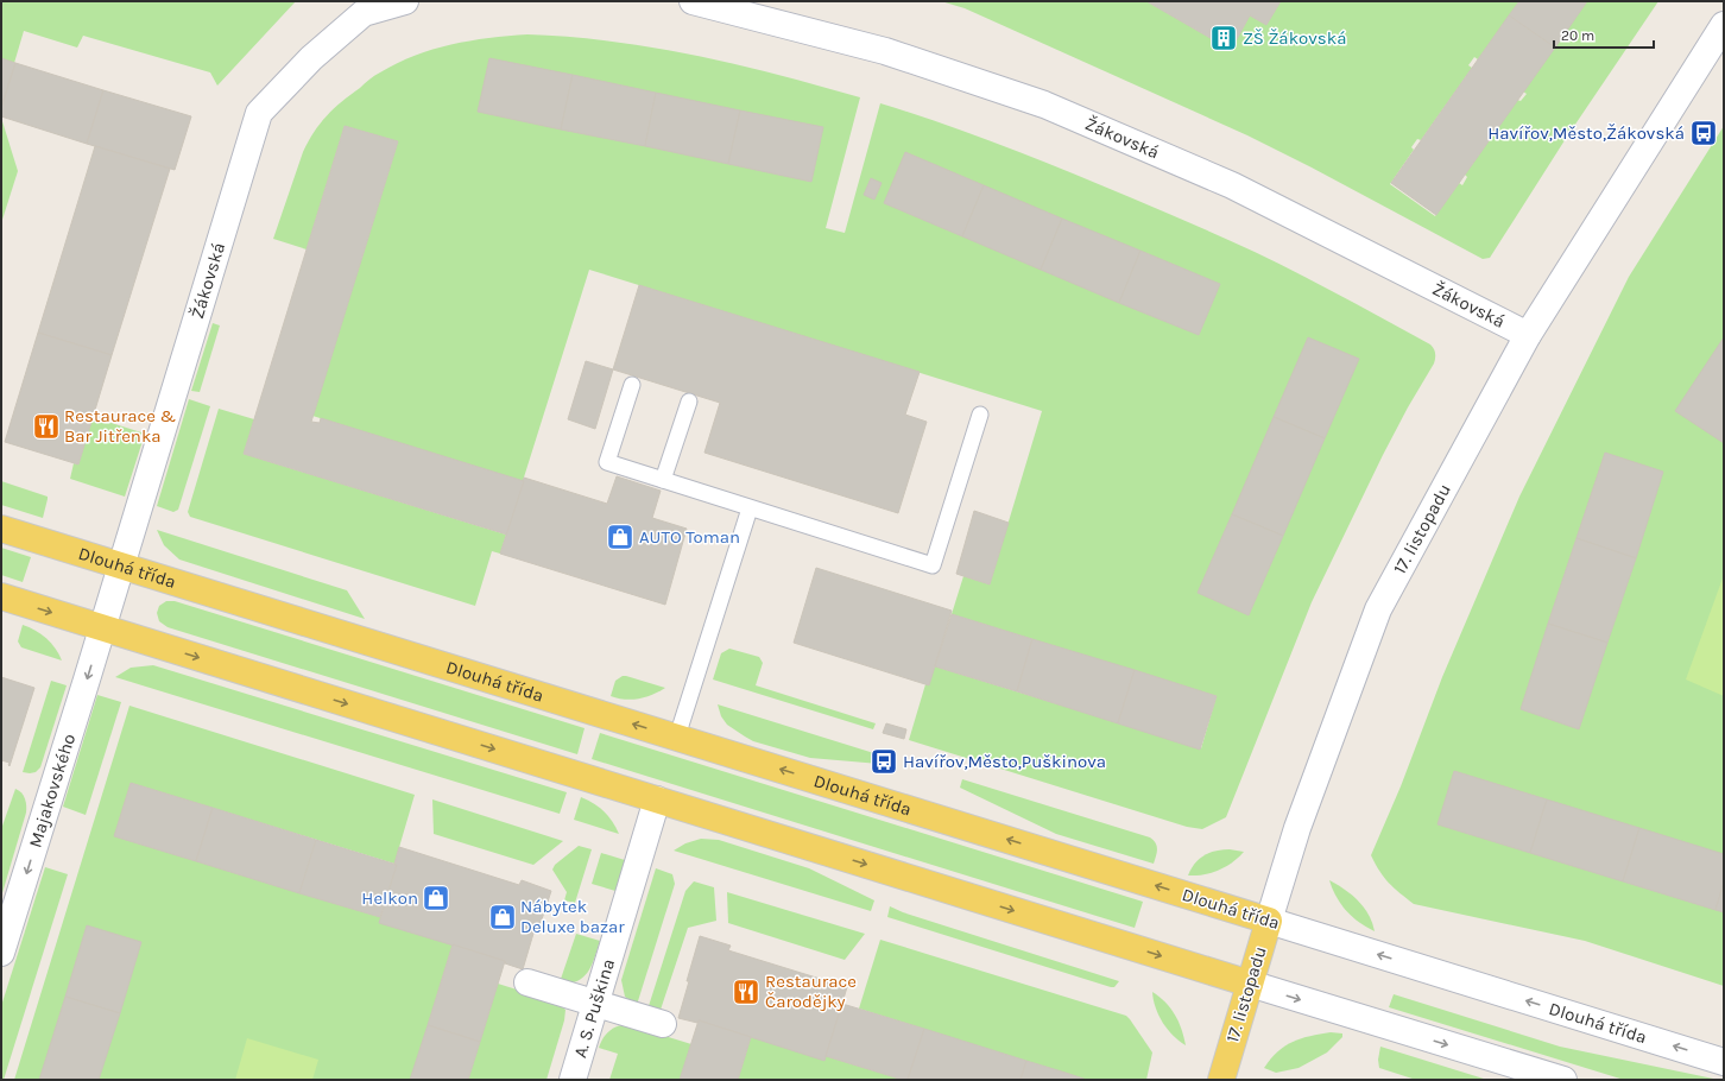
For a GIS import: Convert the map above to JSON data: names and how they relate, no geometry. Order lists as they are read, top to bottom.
{
  "streets": {
    "main road": ["17. listopadu", "Dlouhá třída"],
    "street": ["Žákovská", "Majakovského", "A. S. Puškina"]
  },
  "crossings": [
    ["Žákovská", "17. listopadu"],
    ["Žákovská", "Dlouhá třída"],
    ["Žákovská", "Majakovského"],
    ["17. listopadu", "Dlouhá třída"]
  ],
  "one_way": ["Majakovského"],
  "places": {
    "building": ["ZŠ Žákovská"],
    "bus stop": ["Havířov,Město,Žákovská", "Havířov,Město,Puškinova"],
    "restaurant": ["Restaurace & Bar Jitřenka", "Restaurace Čarodějky"],
    "shop": ["AUTO Toman", "Helkon", "Nábytek Deluxe bazar"]
  },
  "scale_bar": "20 m"
}
